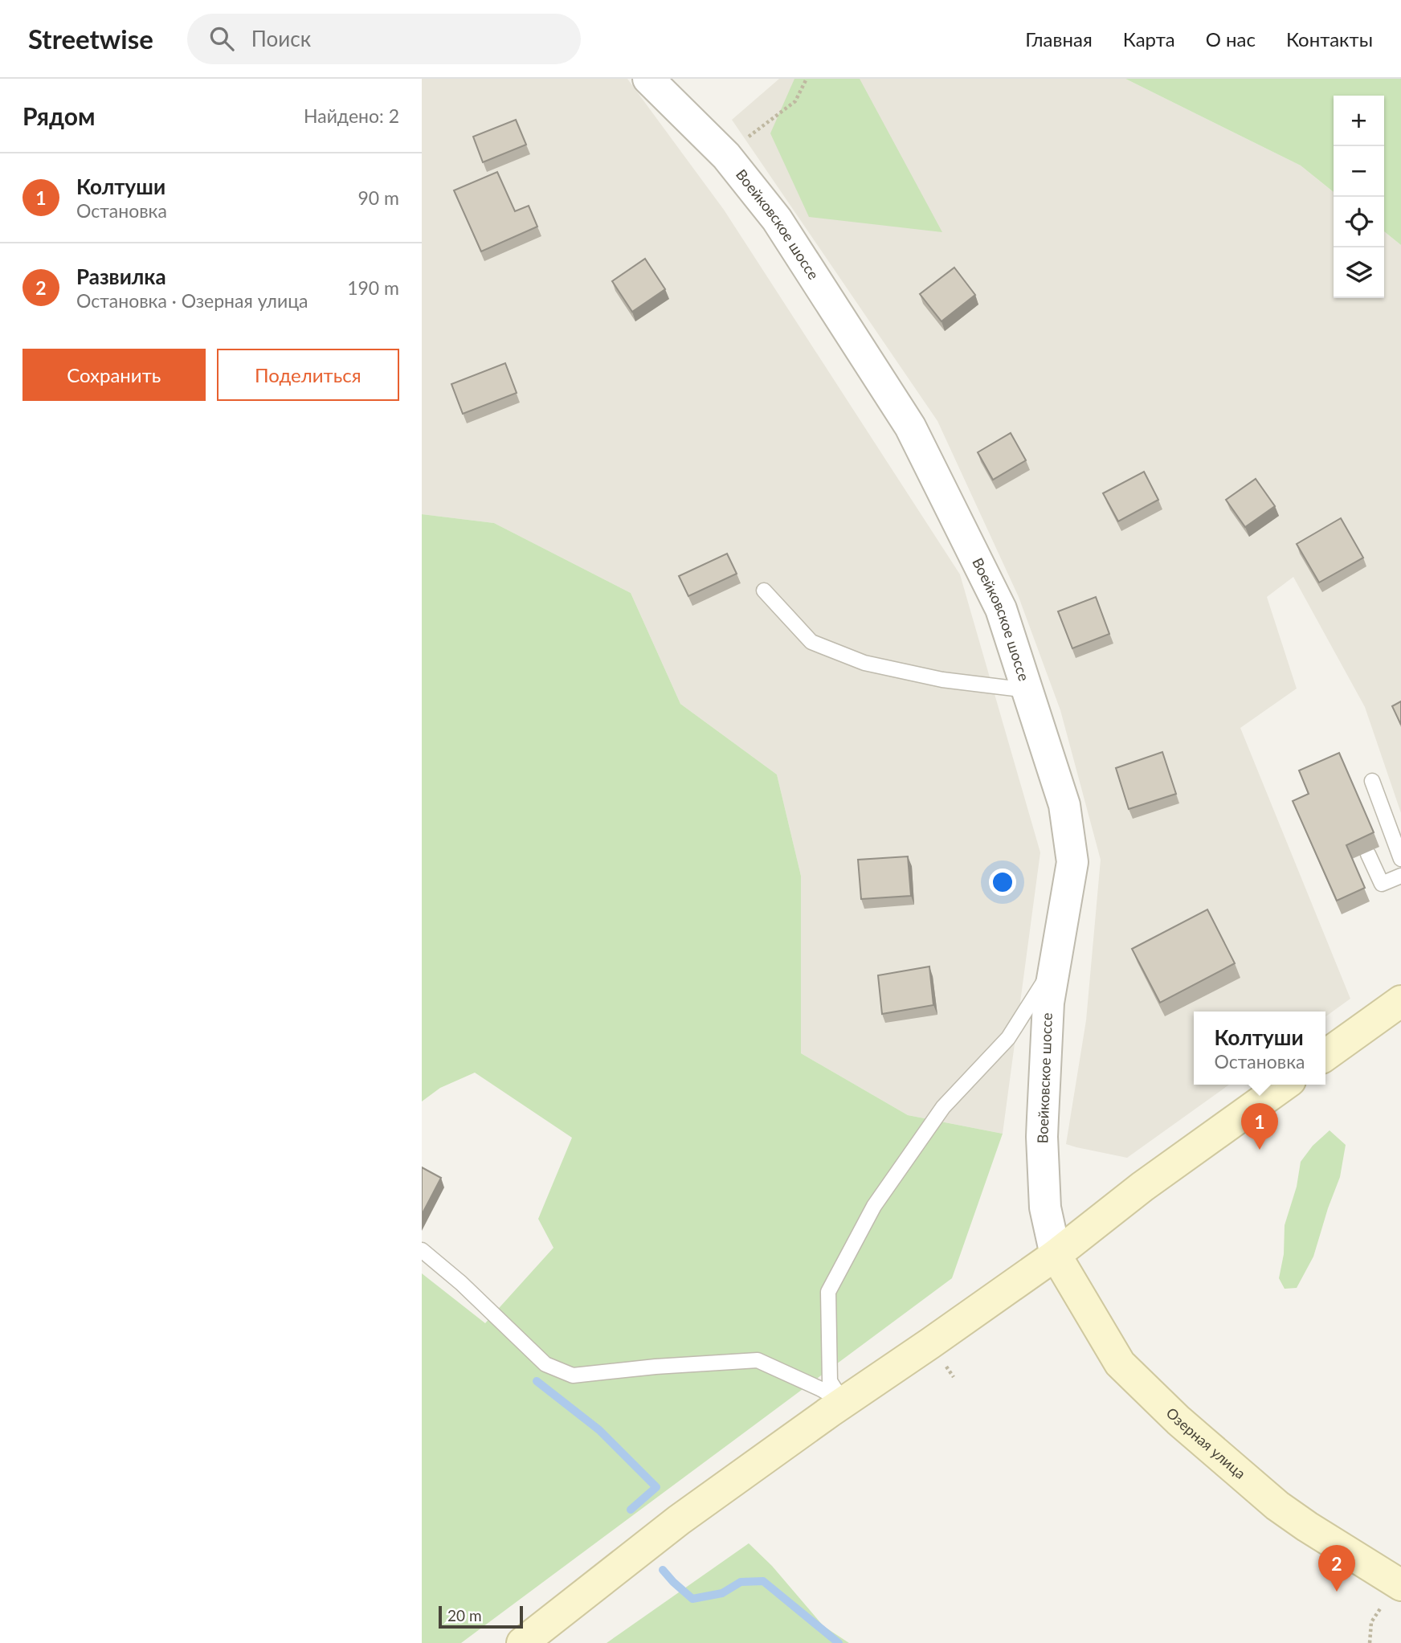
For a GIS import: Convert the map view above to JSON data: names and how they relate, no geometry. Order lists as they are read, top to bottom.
{
  "streets": {
    "main road": ["Озерная улица"],
    "street": ["Воейковское шоссе"]
  },
  "crossings": [
    ["Воейковское шоссе", "Озерная улица"]
  ],
  "scale_bar": "20 m",
  "page": {
    "header": "Streetwise",
    "search": "Поиск",
    "nav": [
      "Главная",
      "Карта",
      "О нас",
      "Контакты"
    ],
    "heading": ["Рядом", "Найдено: 2"],
    "map_buttons": ["+", "−"],
    "list": [
      {
        "mark": "1",
        "name": "Колтуши",
        "note": "Остановка",
        "value": "90 m"
      },
      {
        "mark": "2",
        "name": "Развилка",
        "note": "Остановка · Озерная улица",
        "value": "190 m"
      }
    ],
    "buttons": ["Сохранить", "Поделиться"],
    "popup": ["Колтуши", "Остановка"],
    "pins": ["1", "2"],
    "scale": "20 m"
  }
}
